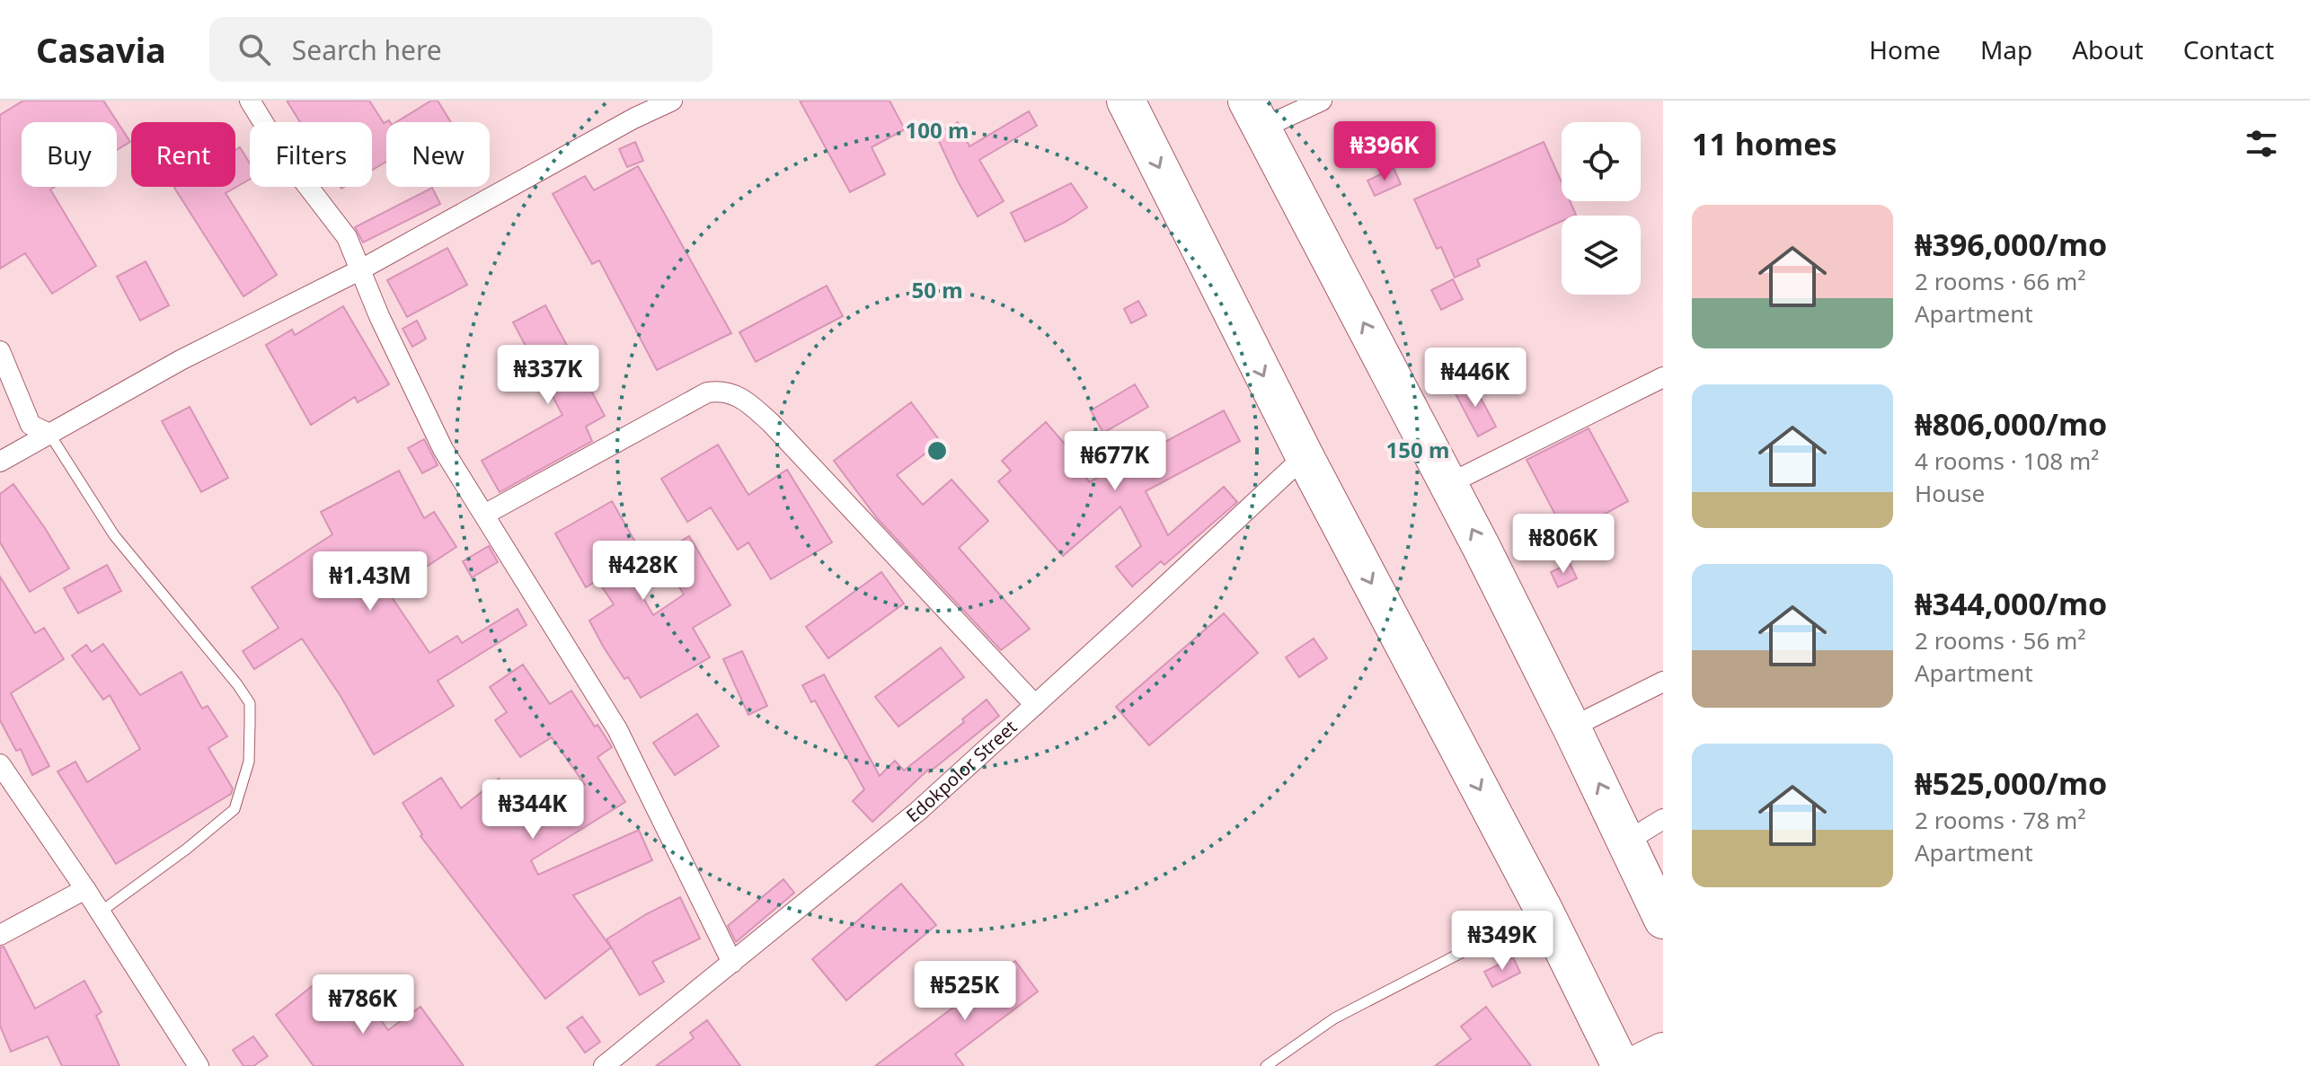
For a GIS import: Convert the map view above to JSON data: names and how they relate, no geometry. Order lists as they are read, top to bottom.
{
  "streets": {
    "street": ["Edokpolor Street"]
  },
  "page": {
    "header": "Casavia",
    "search": "Search here",
    "nav": [
      "Home",
      "Map",
      "About",
      "Contact"
    ],
    "heading": "11 homes",
    "price": [
      "₦396K",
      "₦337K",
      "₦446K",
      "₦677K",
      "₦806K",
      "₦428K",
      "₦1.43M",
      "₦344K",
      "₦349K",
      "₦525K",
      "₦786K"
    ],
    "chip": [
      "Buy",
      "Rent",
      "Filters",
      "New"
    ],
    "list": [
      {
        "name": "₦396,000/mo",
        "note": "2 rooms · 66 m² · Apartment"
      },
      {
        "name": "₦806,000/mo",
        "note": "4 rooms · 108 m² · House"
      },
      {
        "name": "₦344,000/mo",
        "note": "2 rooms · 56 m² · Apartment"
      },
      {
        "name": "₦525,000/mo",
        "note": "2 rooms · 78 m² · Apartment"
      }
    ]
  },
  "rings": ["100 m", "50 m", "150 m"]
}
